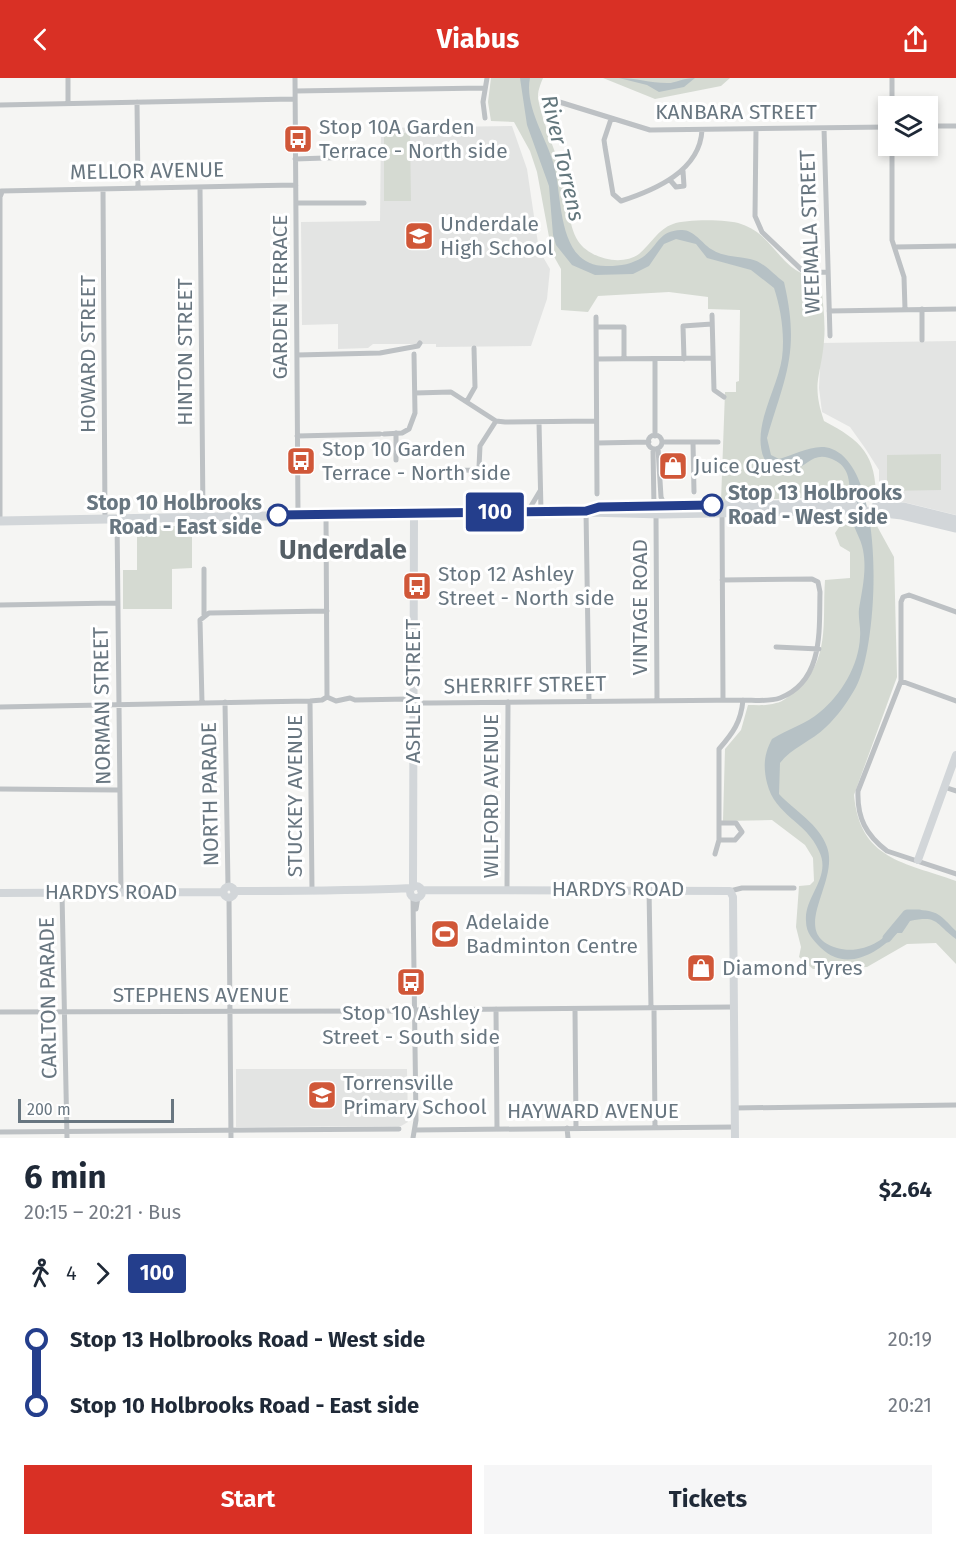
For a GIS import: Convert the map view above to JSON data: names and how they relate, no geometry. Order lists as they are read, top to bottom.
{
  "streets": {
    "street": [
      "KANBARA STREET",
      "MELLOR AVENUE",
      "WEEMALA STREET",
      "GARDEN TERRACE",
      "HINTON STREET",
      "HOWARD STREET",
      "VINTAGE ROAD",
      "SHERRIFF STREET",
      "ASHLEY STREET",
      "NORMAN STREET",
      "NORTH PARADE",
      "STUCKEY AVENUE",
      "WILFORD AVENUE",
      "HARDYS ROAD",
      "STEPHENS AVENUE",
      "CARLTON PARADE",
      "HAYWARD AVENUE"
    ]
  },
  "crossings": [
    ["KANBARA STREET", "WEEMALA STREET"],
    ["MELLOR AVENUE", "GARDEN TERRACE"],
    ["MELLOR AVENUE", "HINTON STREET"],
    ["MELLOR AVENUE", "HOWARD STREET"],
    ["VINTAGE ROAD", "SHERRIFF STREET"],
    ["SHERRIFF STREET", "ASHLEY STREET"],
    ["SHERRIFF STREET", "NORMAN STREET"],
    ["SHERRIFF STREET", "NORTH PARADE"],
    ["SHERRIFF STREET", "STUCKEY AVENUE"],
    ["SHERRIFF STREET", "WILFORD AVENUE"],
    ["ASHLEY STREET", "HARDYS ROAD"],
    ["ASHLEY STREET", "HAYWARD AVENUE"],
    ["NORMAN STREET", "HARDYS ROAD"],
    ["NORTH PARADE", "HARDYS ROAD"],
    ["NORTH PARADE", "STEPHENS AVENUE"],
    ["STUCKEY AVENUE", "HARDYS ROAD"],
    ["WILFORD AVENUE", "HARDYS ROAD"],
    ["HARDYS ROAD", "CARLTON PARADE"],
    ["STEPHENS AVENUE", "CARLTON PARADE"]
  ],
  "districts": ["Underdale"],
  "water": ["River Torrens"],
  "places": {
    "bus stop": [
      "Stop 10A Garden Terrace - North side",
      "Stop 10 Garden Terrace - North side",
      "Stop 12 Ashley Street - North side",
      "Stop 10 Ashley Street - South side"
    ],
    "school or university": ["Underdale High School", "Torrensville Primary School"],
    "shop": ["Juice Quest", "Diamond Tyres"],
    "other": ["Stop 13 Holbrooks Road - West side", "Stop 10 Holbrooks Road - East side"],
    "sports": ["Adelaide Badminton Centre"]
  },
  "lines": ["bus line 100"],
  "scale_bar": "200 m",
  "page": {
    "header": "Viabus",
    "on_map": "100",
    "scale": "200 m",
    "heading": ["6 min", "20:15 – 20:21 · Bus", "$2.64"],
    "legs": ["4", "100"],
    "list": [
      {
        "name": "Stop 13 Holbrooks Road - West side",
        "value": "20:19"
      },
      {
        "name": "Stop 10 Holbrooks Road - East side",
        "value": "20:21"
      }
    ],
    "buttons": ["Start", "Tickets"]
  }
}
